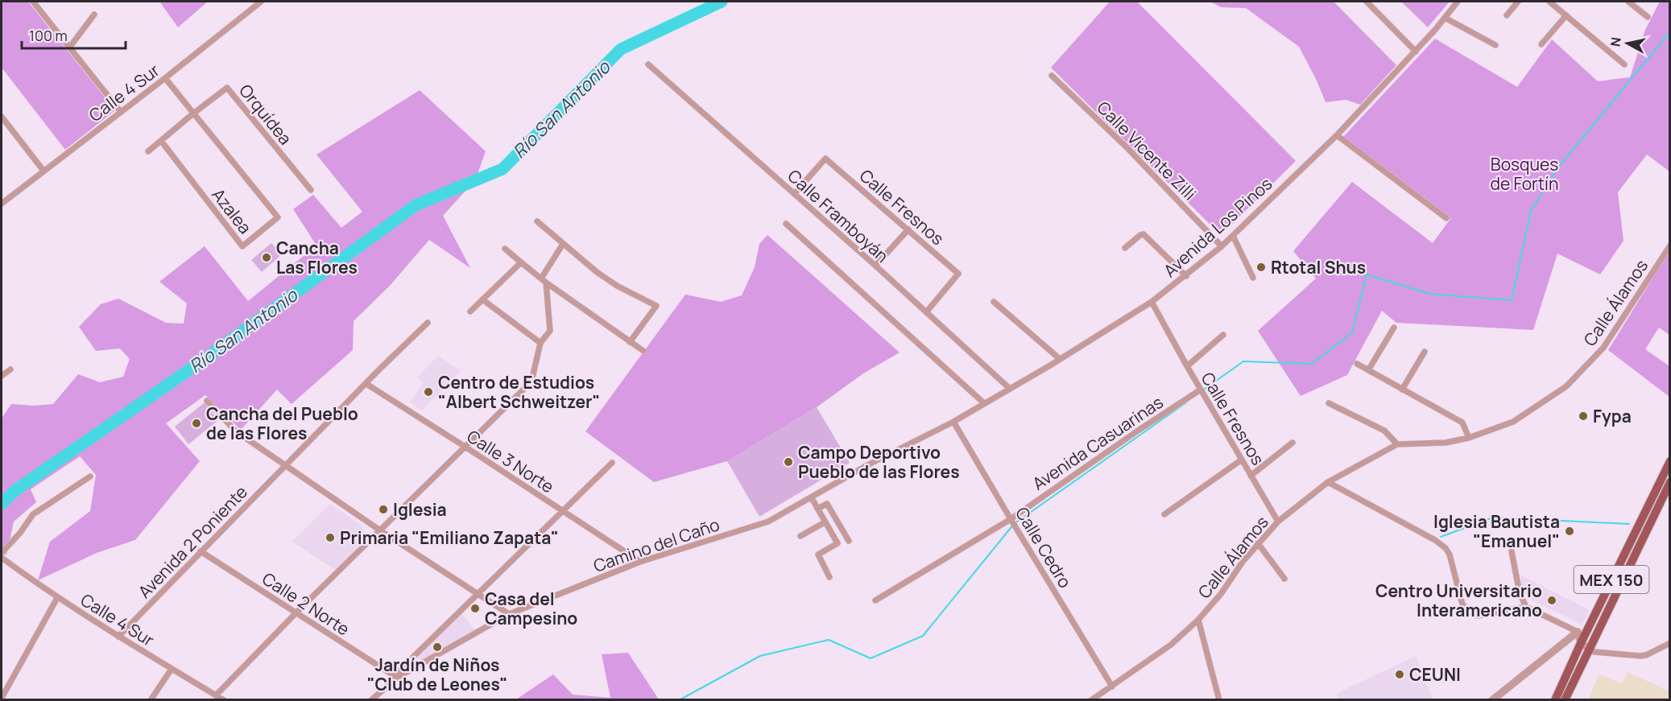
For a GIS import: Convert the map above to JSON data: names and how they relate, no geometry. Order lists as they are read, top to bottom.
{
  "streets": {
    "main road": ["MEX 150"],
    "street": [
      "Calle 4 Sur",
      "Orquídea",
      "Calle Vicente Zilli",
      "Calle Fresnos",
      "Azalea",
      "Calle Framboyán",
      "Avenida Los Pinos",
      "Calle Álamos",
      "Avenida Casuarinas",
      "Calle 3 Norte",
      "Avenida 2 Poniente",
      "Camino del Caño",
      "Calle Cedro",
      "Calle 2 Norte"
    ]
  },
  "crossings": [
    ["Calle 4 Sur", "Azalea"],
    ["Calle 4 Sur", "Avenida 2 Poniente"],
    ["Orquídea", "Azalea"],
    ["Calle Vicente Zilli", "Avenida Los Pinos"],
    ["Calle Fresnos", "Calle Framboyán"],
    ["Calle Fresnos", "Avenida Los Pinos"],
    ["Calle Fresnos", "Calle Álamos"],
    ["Calle Fresnos", "Avenida Casuarinas"],
    ["Calle Framboyán", "Avenida Los Pinos"],
    ["Avenida Los Pinos", "Camino del Caño"],
    ["Avenida Los Pinos", "Calle Cedro"],
    ["Calle Álamos", "Calle Cedro"],
    ["Avenida Casuarinas", "Calle Cedro"],
    ["Calle 3 Norte", "Avenida 2 Poniente"],
    ["Calle 3 Norte", "Camino del Caño"],
    ["Avenida 2 Poniente", "Calle 2 Norte"],
    ["Camino del Caño", "Calle Cedro"],
    ["Camino del Caño", "Calle 2 Norte"]
  ],
  "water": ["Río San Antonio"],
  "parks": ["Bosques de Fortín"],
  "places": [
    "Cancha Las Flores",
    "Rtotal Shus",
    "Centro de Estudios \"Albert Schweitzer\"",
    "Fypa",
    "Cancha del Pueblo de las Flores",
    "Campo Deportivo Pueblo de las Flores",
    "Iglesia",
    "Iglesia Bautista \"Emanuel\"",
    "Primaria \"Emiliano Zapata\"",
    "Centro Universitario Interamericano",
    "Casa del Campesino",
    "Jardín de Niños \"Club de Leones\"",
    "CEUNI"
  ],
  "scale_bar": "100 m",
  "north": "left"
}
